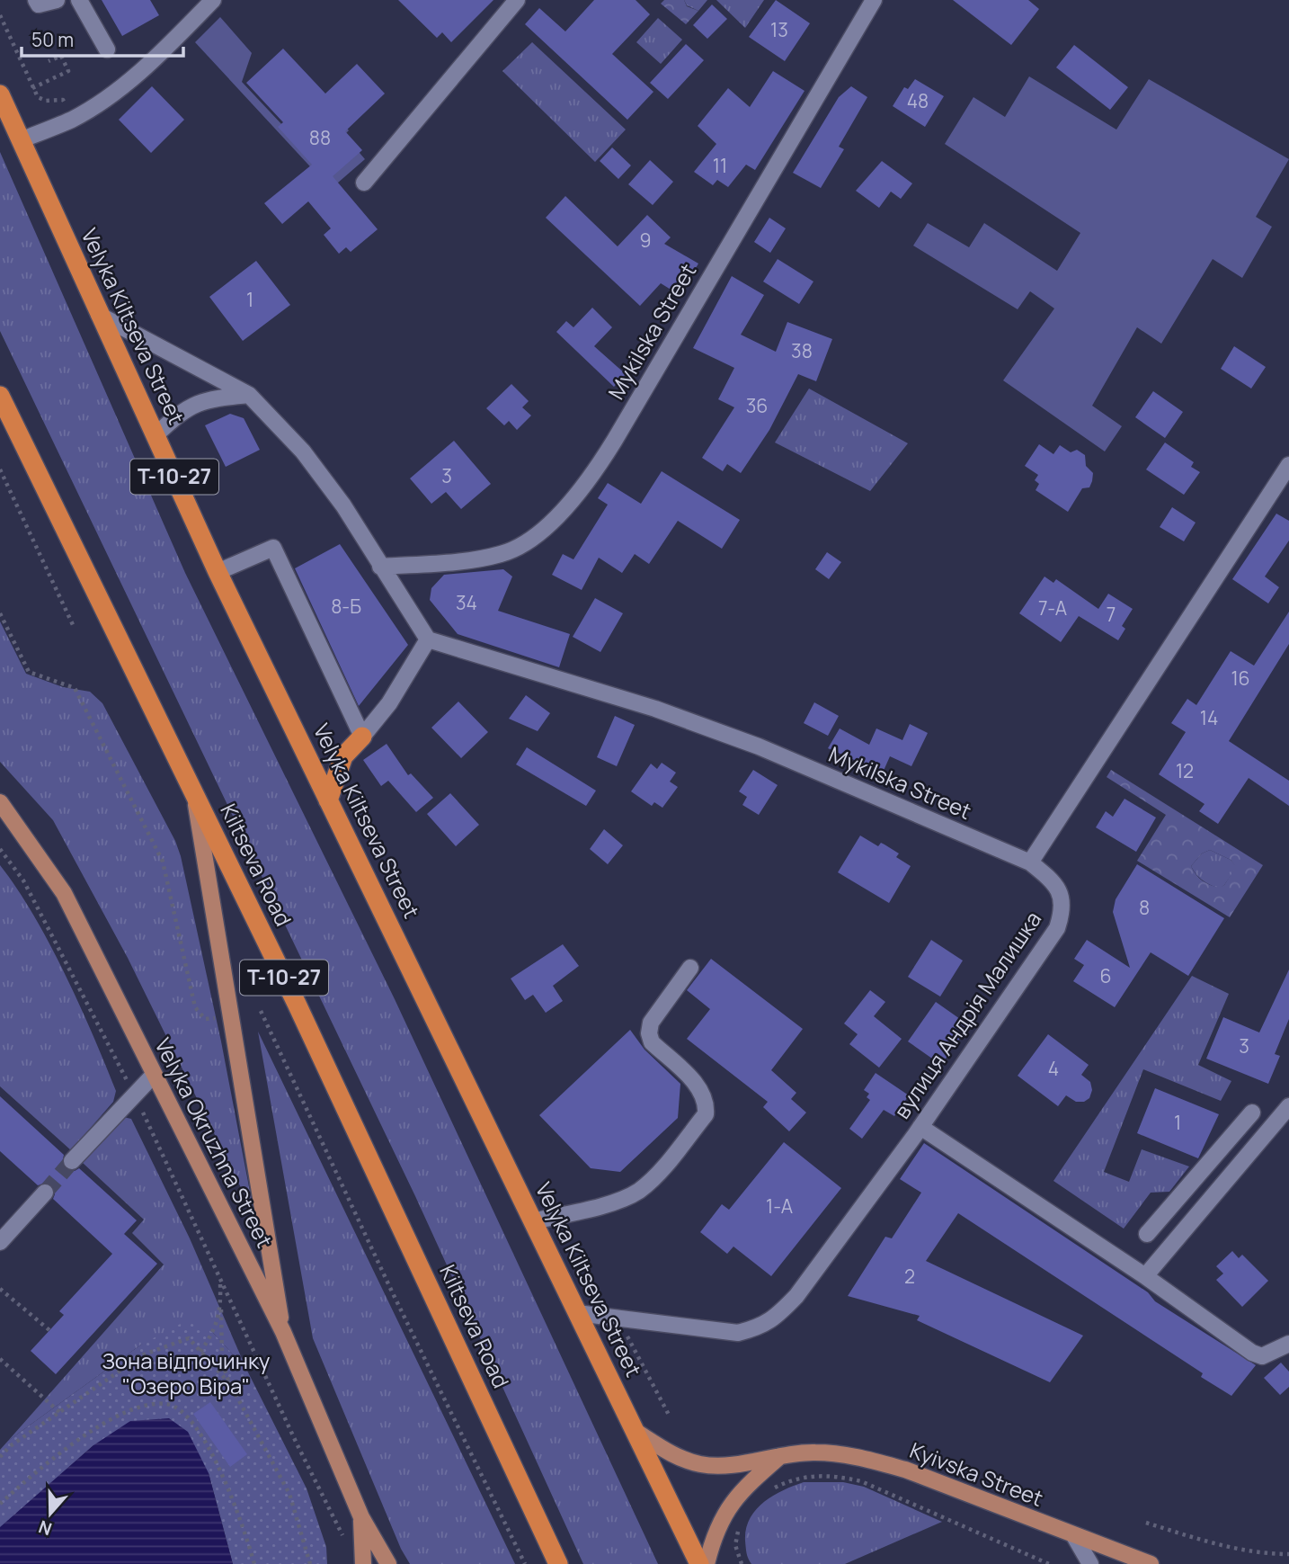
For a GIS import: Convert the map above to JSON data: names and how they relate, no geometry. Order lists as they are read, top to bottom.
{
  "streets": {
    "highway": ["Velyka Kiltseva Street", "Т-10-27", "Kiltseva Road"],
    "main road": ["Velyka Okruzhna Street", "Kyivska Street"],
    "street": ["Mykilska Street", "вулиця Андрія Малишка"]
  },
  "crossings": [
    ["Velyka Kiltseva Street", "вулиця Андрія Малишка"],
    ["Velyka Kiltseva Street", "Kyivska Street"],
    ["Mykilska Street", "вулиця Андрія Малишка"]
  ],
  "parks": ["Зона відпочинку \"Озеро Віра\""],
  "house_numbers": [
    "13",
    "48",
    "88",
    "11",
    "9",
    "1",
    "38",
    "36",
    "3",
    "34",
    "8-Б",
    "7-А",
    "7",
    "16",
    "14",
    "12",
    "8",
    "6",
    "3",
    "4",
    "1",
    "1-А",
    "2"
  ],
  "scale_bar": "50 m",
  "north": "bottom"
}
